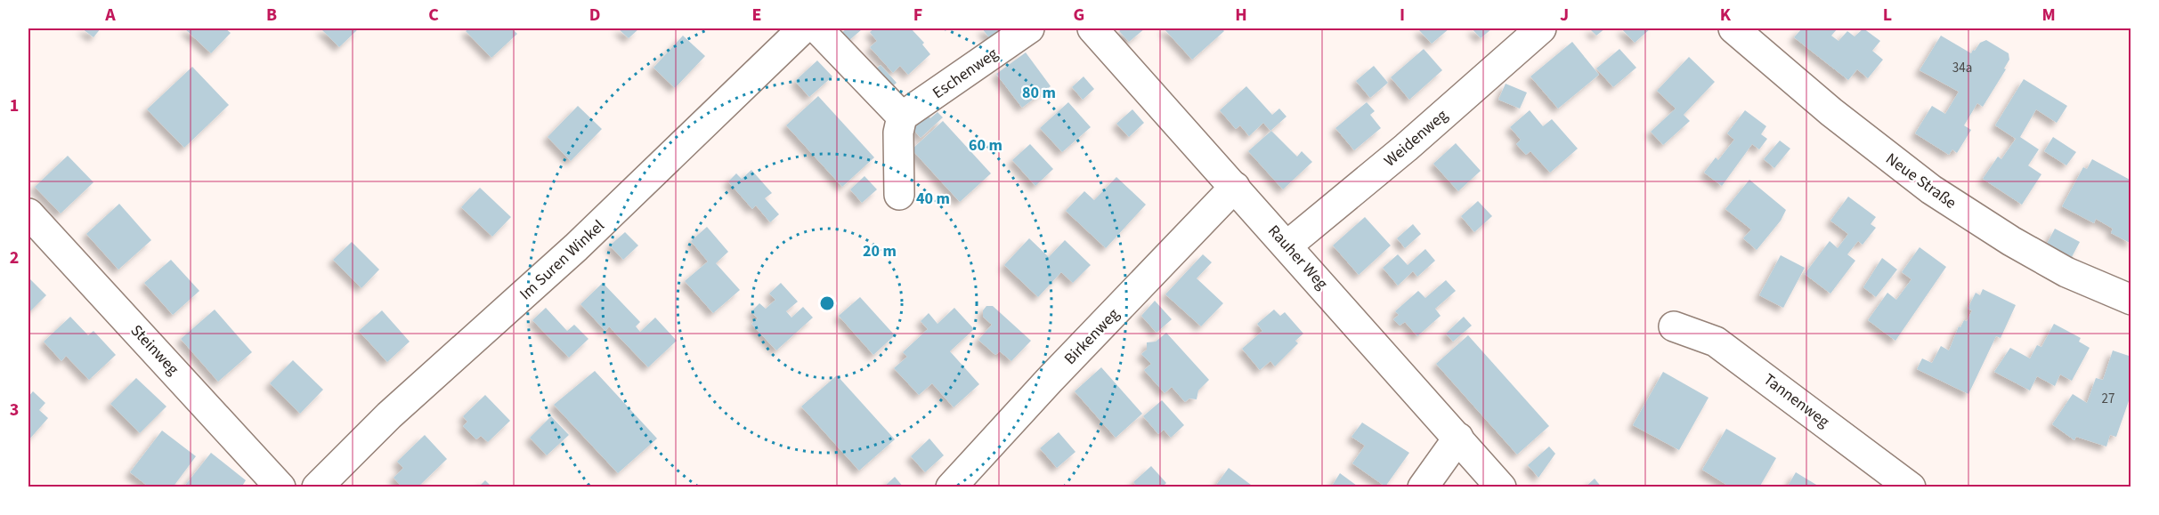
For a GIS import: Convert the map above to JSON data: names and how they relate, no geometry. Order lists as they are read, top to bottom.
{
  "streets": {
    "street": [
      "Eschenweg",
      "Weidenweg",
      "Neue Straße",
      "Rauher Weg",
      "Im Suren Winkel",
      "Birkenweg",
      "Steinweg",
      "Tannenweg"
    ]
  },
  "crossings": [
    ["Weidenweg", "Rauher Weg"],
    ["Rauher Weg", "Birkenweg"]
  ],
  "house_numbers": ["34a", "27"],
  "grid": {
    "columns": [
      "A",
      "B",
      "C",
      "D",
      "E",
      "F",
      "G",
      "H",
      "I",
      "J",
      "K",
      "L",
      "M"
    ],
    "rows": ["1", "2", "3"]
  },
  "rings": [
    "80 m",
    "60 m",
    "40 m",
    "20 m"
  ]
}
